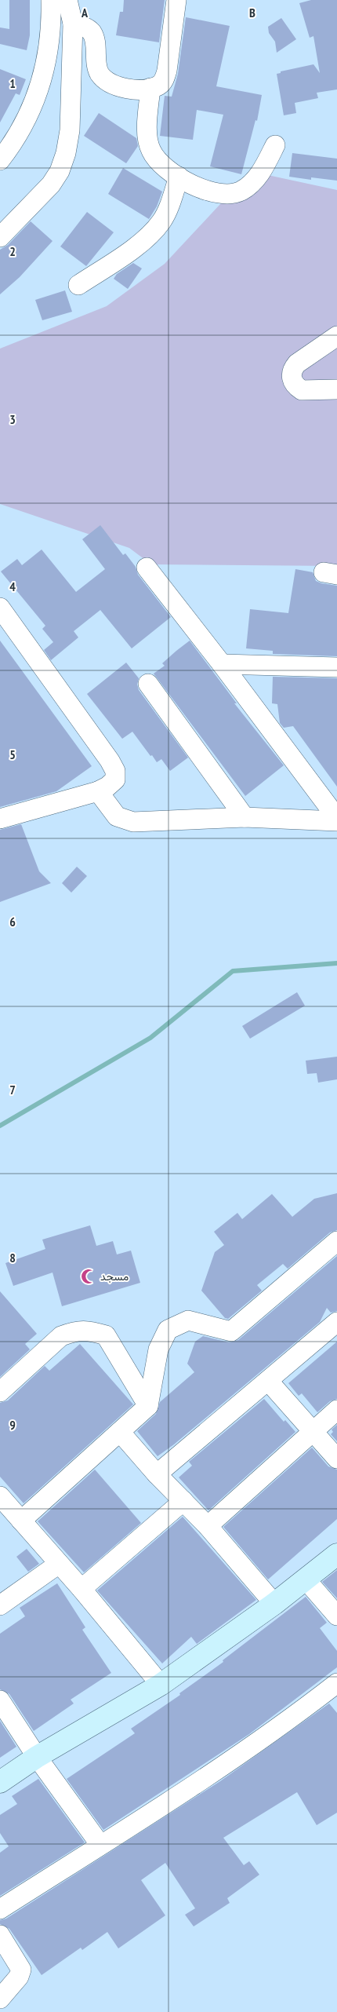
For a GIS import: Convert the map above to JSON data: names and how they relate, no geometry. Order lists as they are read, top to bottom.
{
  "places": {
    "mosque": ["مسجد"]
  },
  "grid": {
    "columns": ["A", "B"],
    "rows": [
      "1",
      "2",
      "3",
      "4",
      "5",
      "6",
      "7",
      "8",
      "9"
    ]
  }
}
